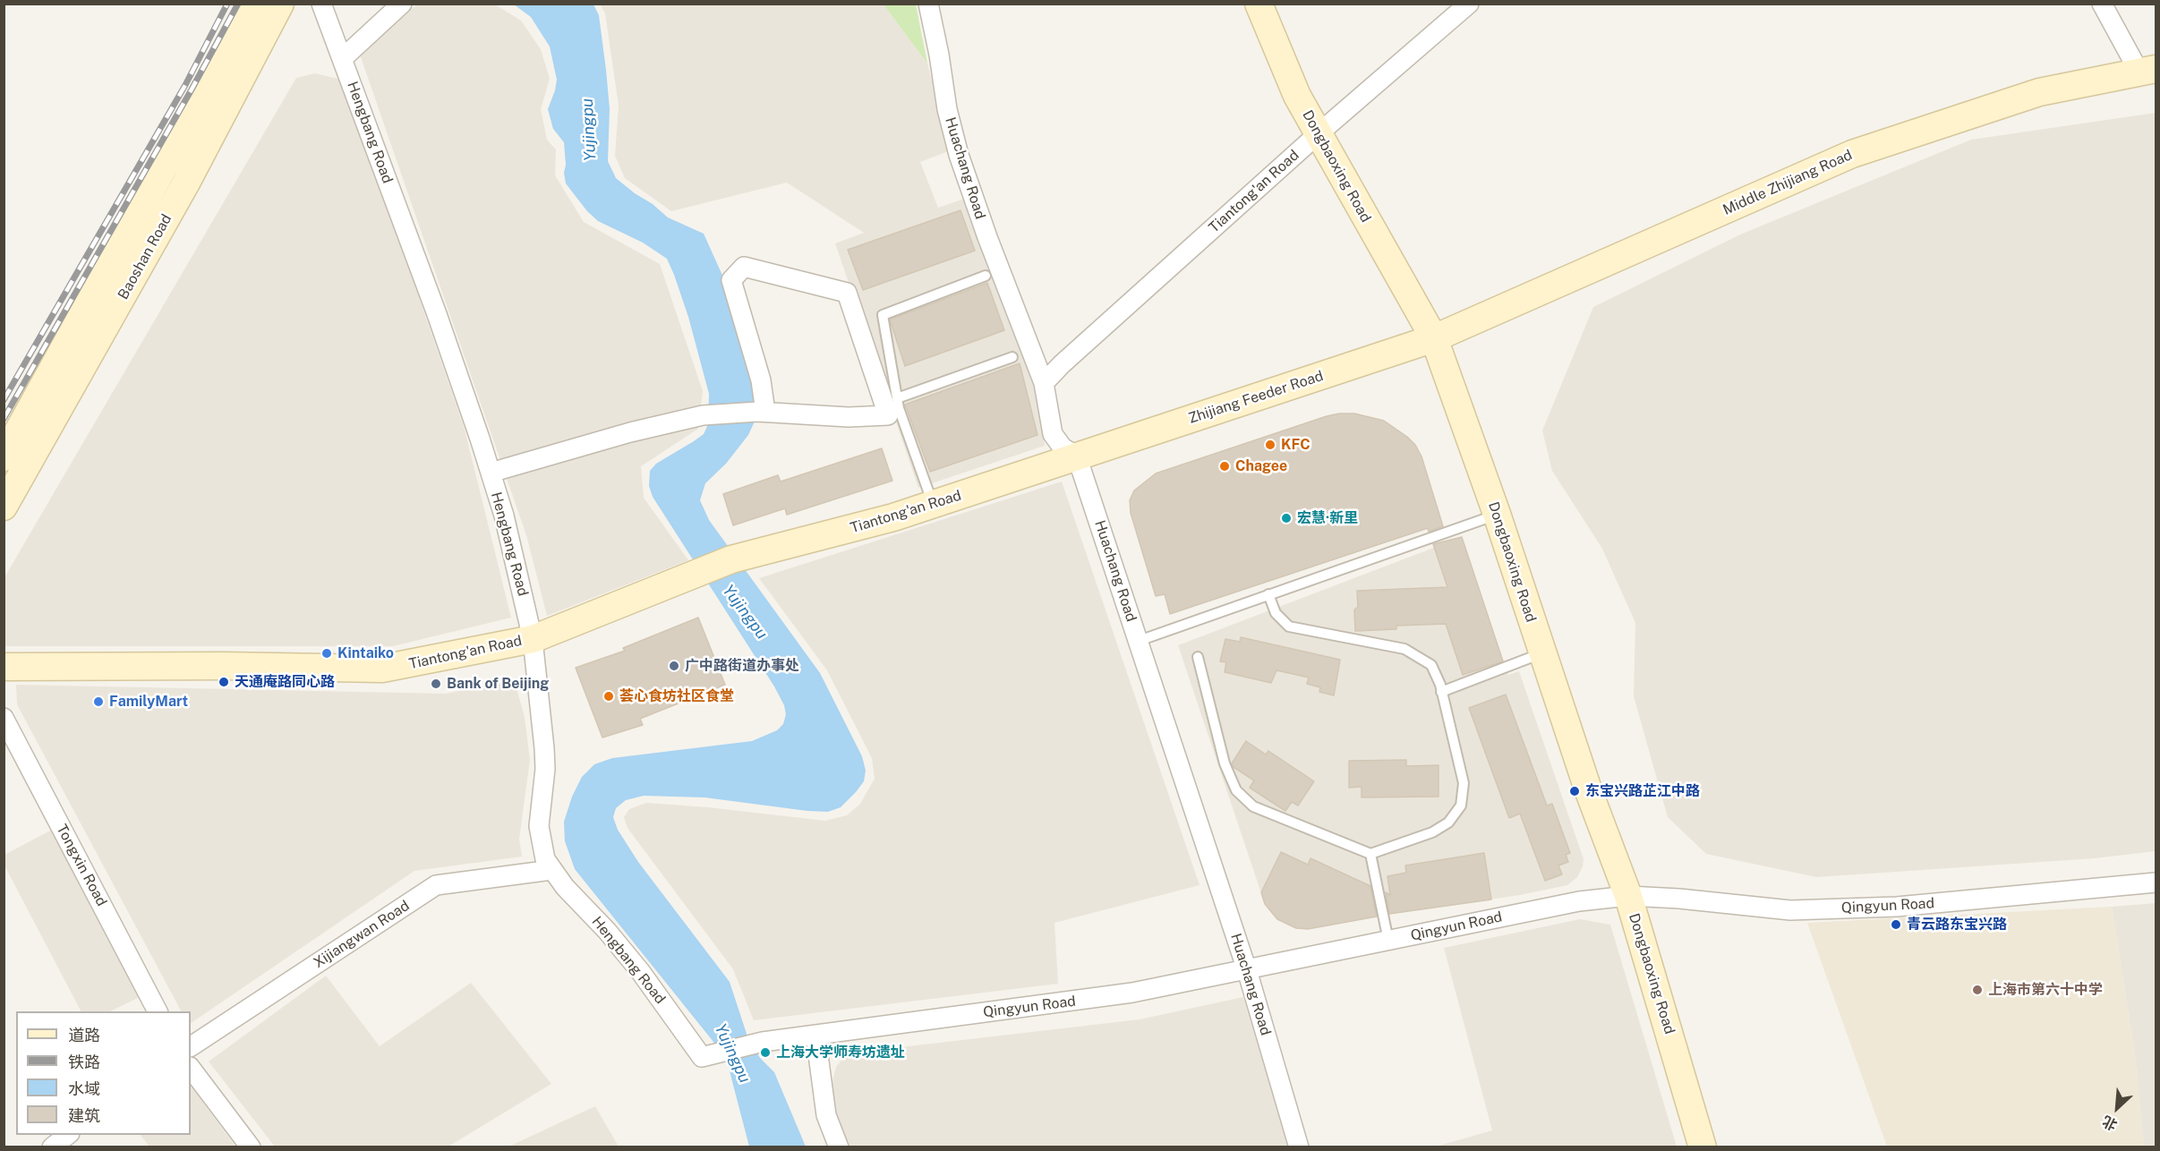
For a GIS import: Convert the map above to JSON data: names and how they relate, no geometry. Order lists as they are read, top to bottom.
{
  "streets": {
    "street": [
      "Hengbang Road",
      "Dongbaoxing Road",
      "Huachang Road",
      "Middle Zhijiang Road",
      "Tiantong'an Road",
      "Baoshan Road",
      "Zhijiang Feeder Road",
      "Tongxin Road",
      "Qingyun Road",
      "Xijiangwan Road"
    ]
  },
  "crossings": [
    ["Hengbang Road", "Tiantong'an Road"],
    ["Hengbang Road", "Qingyun Road"],
    ["Hengbang Road", "Xijiangwan Road"],
    ["Dongbaoxing Road", "Middle Zhijiang Road"],
    ["Dongbaoxing Road", "Tiantong'an Road"],
    ["Dongbaoxing Road", "Zhijiang Feeder Road"],
    ["Dongbaoxing Road", "Qingyun Road"],
    ["Huachang Road", "Tiantong'an Road"],
    ["Huachang Road", "Zhijiang Feeder Road"],
    ["Huachang Road", "Qingyun Road"],
    ["Middle Zhijiang Road", "Zhijiang Feeder Road"],
    ["Tiantong'an Road", "Zhijiang Feeder Road"]
  ],
  "water": ["Yujingpu"],
  "places": [
    "KFC",
    "Chagee",
    "宏慧·新里",
    "Kintaiko",
    "广中路街道办事处",
    "天通庵路同心路",
    "Bank of Beijing",
    "荟心食坊社区食堂",
    "FamilyMart",
    "东宝兴路芷江中路",
    "青云路东宝兴路",
    "上海市第六十中学",
    "上海大学师寿坊遗址"
  ],
  "legend": [
    "道路",
    "铁路",
    "水域",
    "建筑"
  ],
  "north": "bottom left"
}
